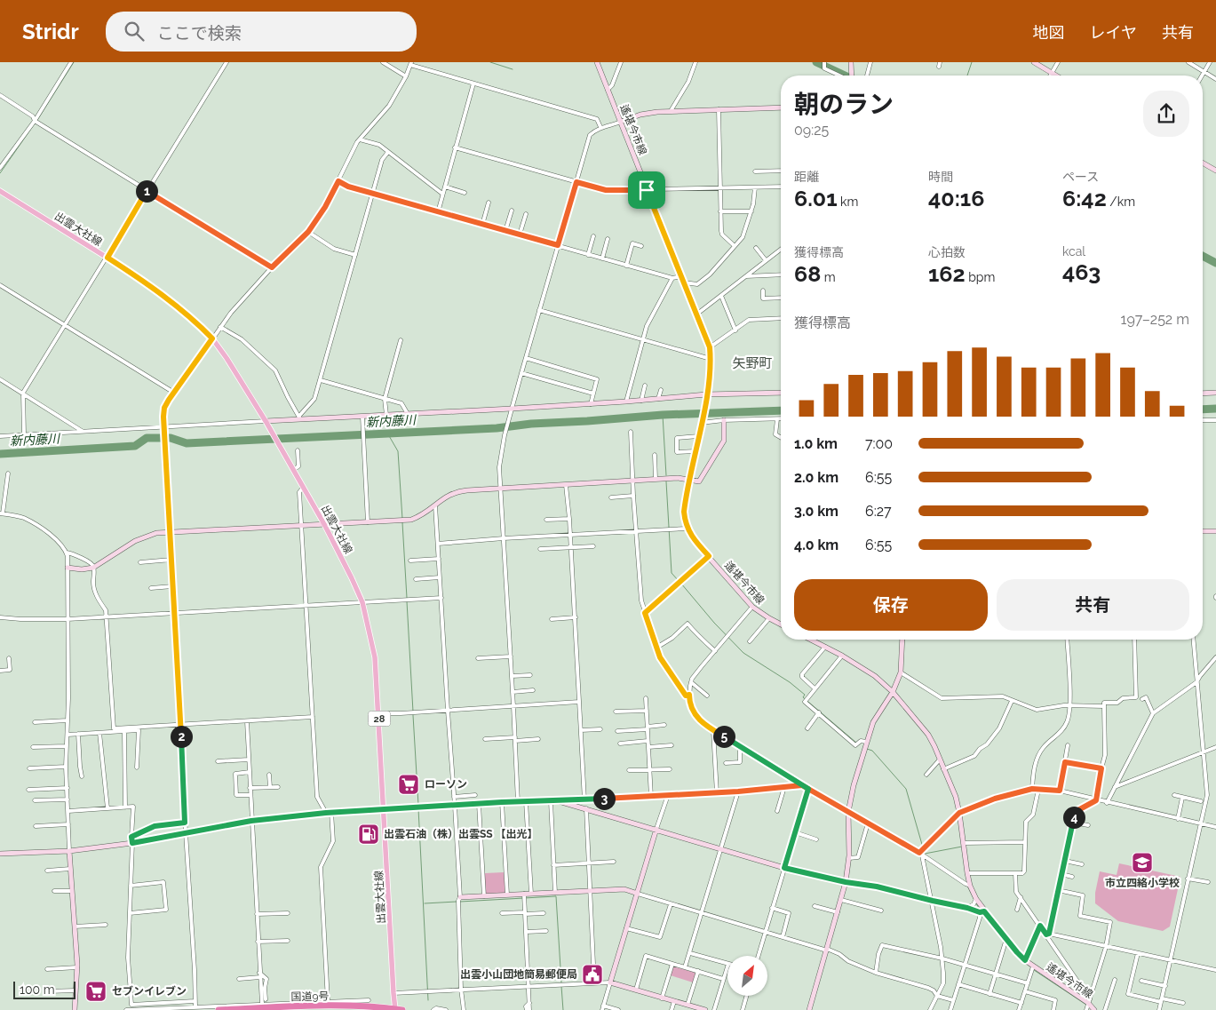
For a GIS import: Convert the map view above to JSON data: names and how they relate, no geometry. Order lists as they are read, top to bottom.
{
  "streets": {
    "highway": ["国道9号"],
    "main road": ["出雲大社線", "28"],
    "street": ["遙堪今市線"]
  },
  "crossings": [
    ["出雲大社線", "国道9号"]
  ],
  "districts": ["矢野町"],
  "water": ["新内藤川"],
  "places": {
    "supermarket": ["ローソン", "セブンイレブン"],
    "fuel station": ["出雲石油（株）出雲SS 【出光】"],
    "school or university": ["市立四絡小学校"],
    "public building": ["出雲小山団地簡易郵便局"]
  },
  "scale_bar": "100 m",
  "north": "top right",
  "page": {
    "header": "Stridr",
    "search": "ここで検索",
    "nav": ["地図", "レイヤ", "共有"],
    "heading": ["朝のラン", "09:25"],
    "stats": [
      ["距離", "6.01 km"],
      ["時間", "40:16"],
      ["ペース", "6:42 /km"],
      ["獲得標高", "68 m"],
      ["心拍数", "162 bpm"],
      ["kcal", "463"]
    ],
    "pins": [
      "1",
      "2",
      "5",
      "3",
      "4"
    ],
    "chart": ["獲得標高", "197–252 m"],
    "list": [
      {
        "name": "1.0 km",
        "note": "7:00"
      },
      {
        "name": "2.0 km",
        "note": "6:55"
      },
      {
        "name": "3.0 km",
        "note": "6:27"
      },
      {
        "name": "4.0 km",
        "note": "6:55"
      }
    ],
    "buttons": ["保存", "共有"],
    "scale": "100 m"
  }
}
